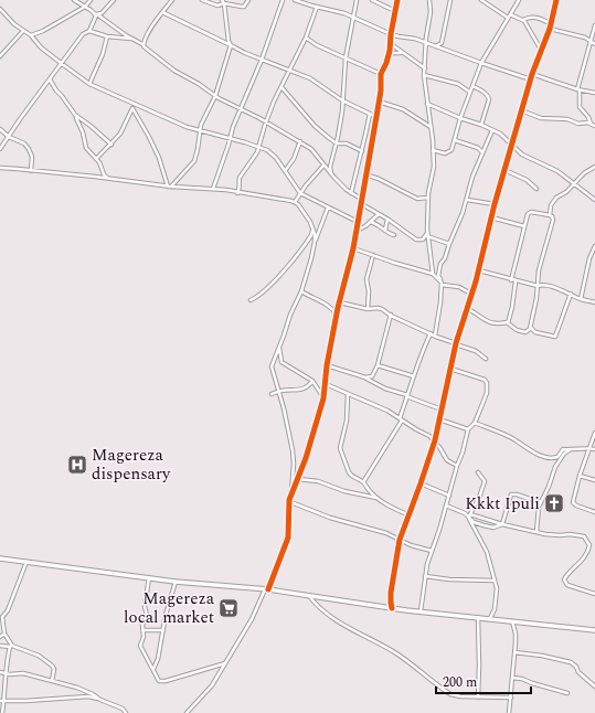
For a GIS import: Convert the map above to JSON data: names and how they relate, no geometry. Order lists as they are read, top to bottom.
{
  "places": {
    "hospital": ["Magereza dispensary"],
    "church": ["Kkkt Ipuli"],
    "supermarket": ["Magereza local market"]
  },
  "scale_bar": "200 m"
}
